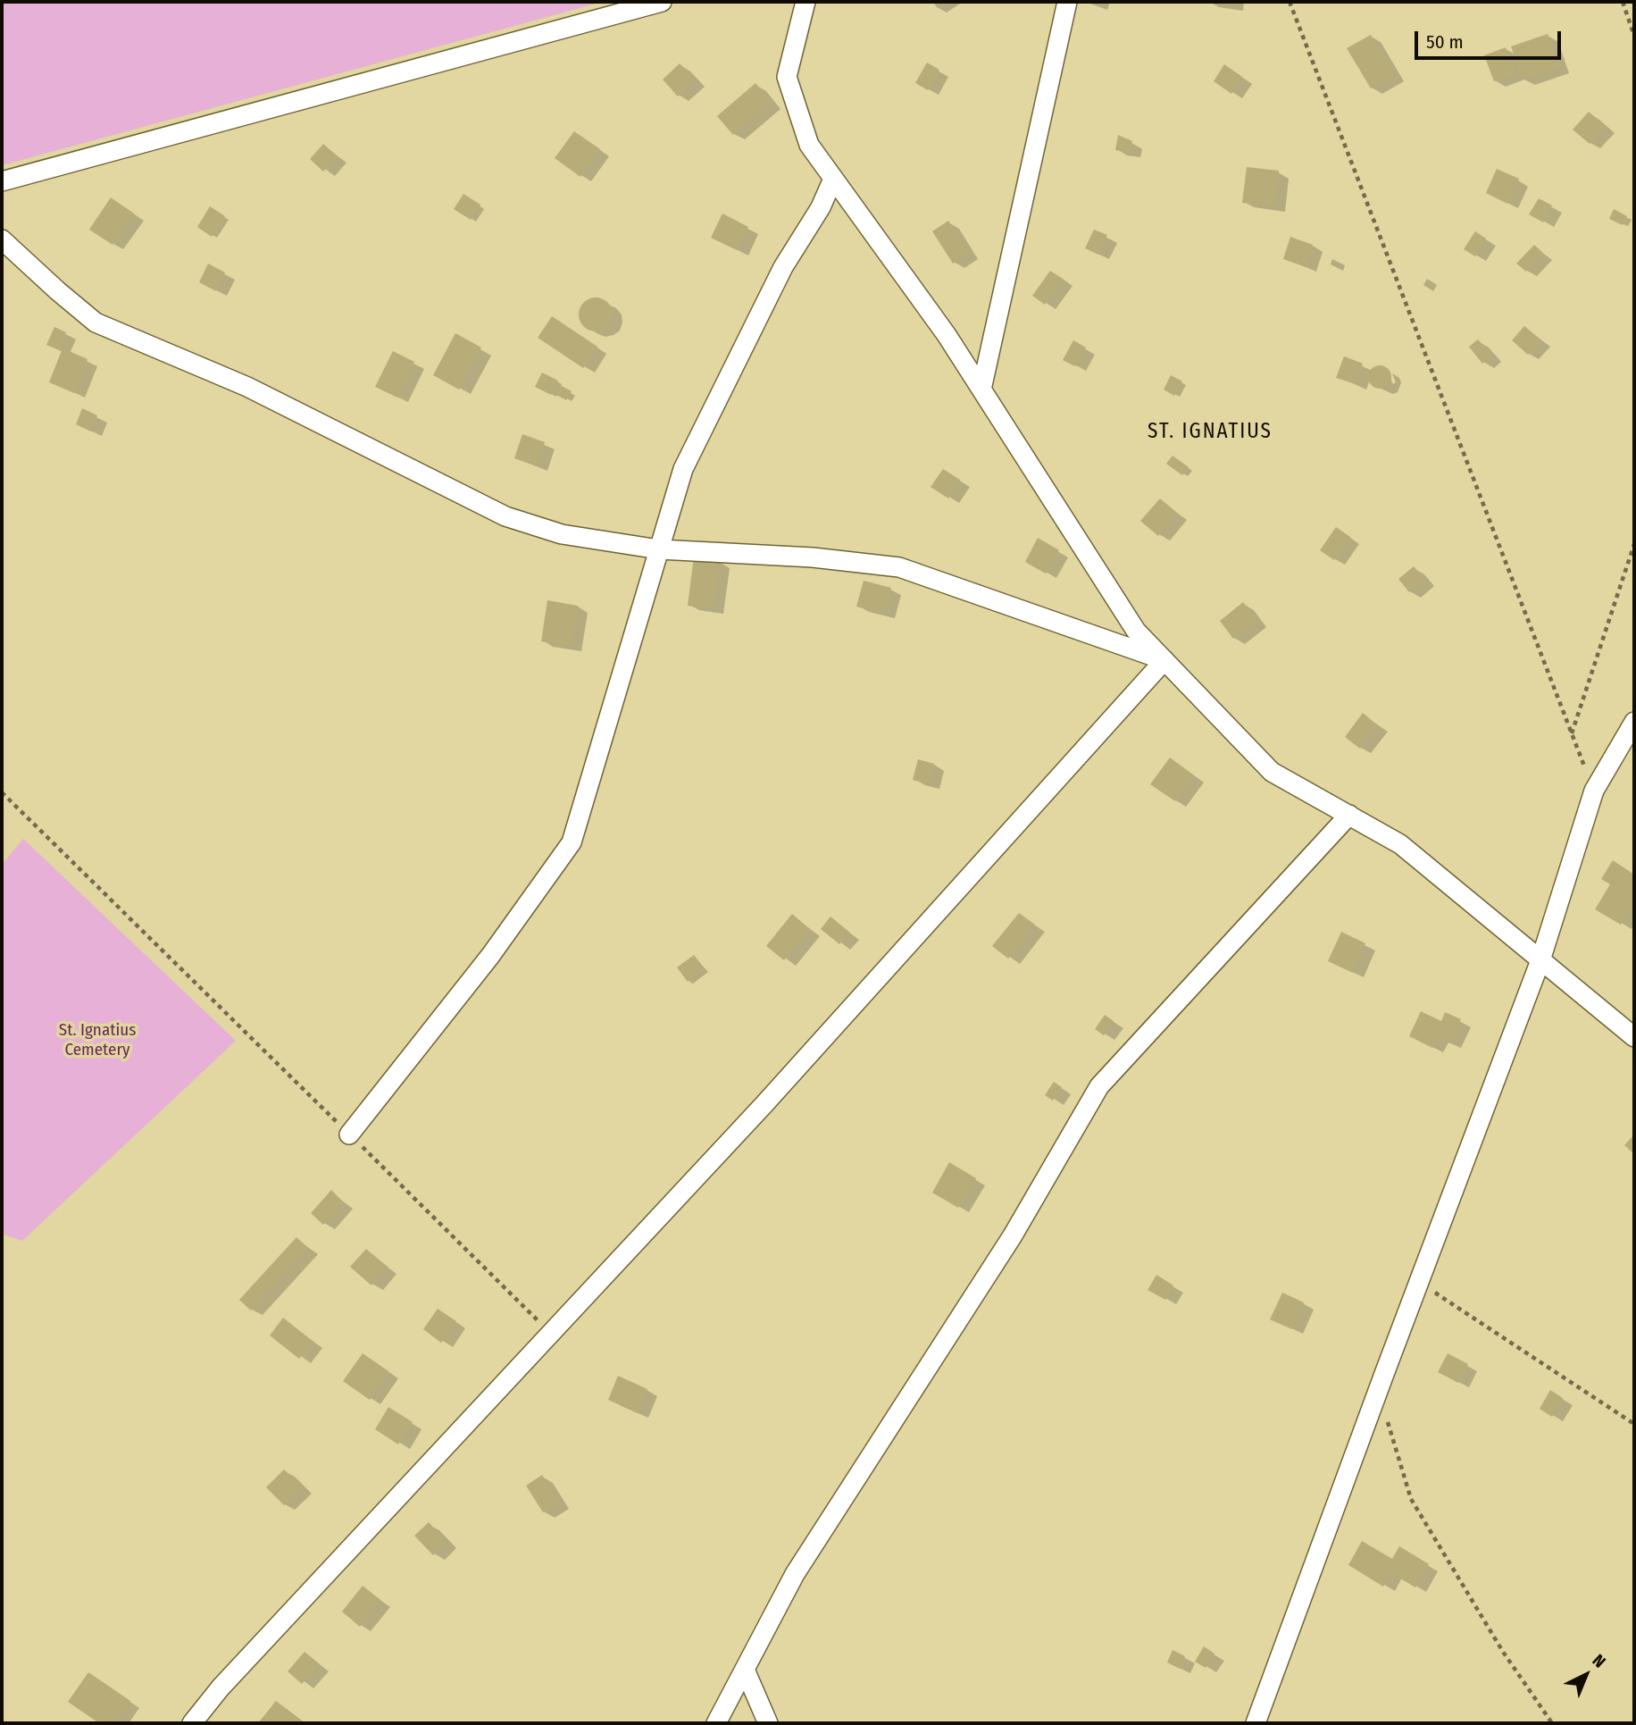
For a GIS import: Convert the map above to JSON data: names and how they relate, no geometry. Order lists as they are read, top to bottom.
{
  "districts": ["ST. IGNATIUS"],
  "parks": ["St. Ignatius Cemetery"],
  "scale_bar": "50 m",
  "north": "top right"
}
